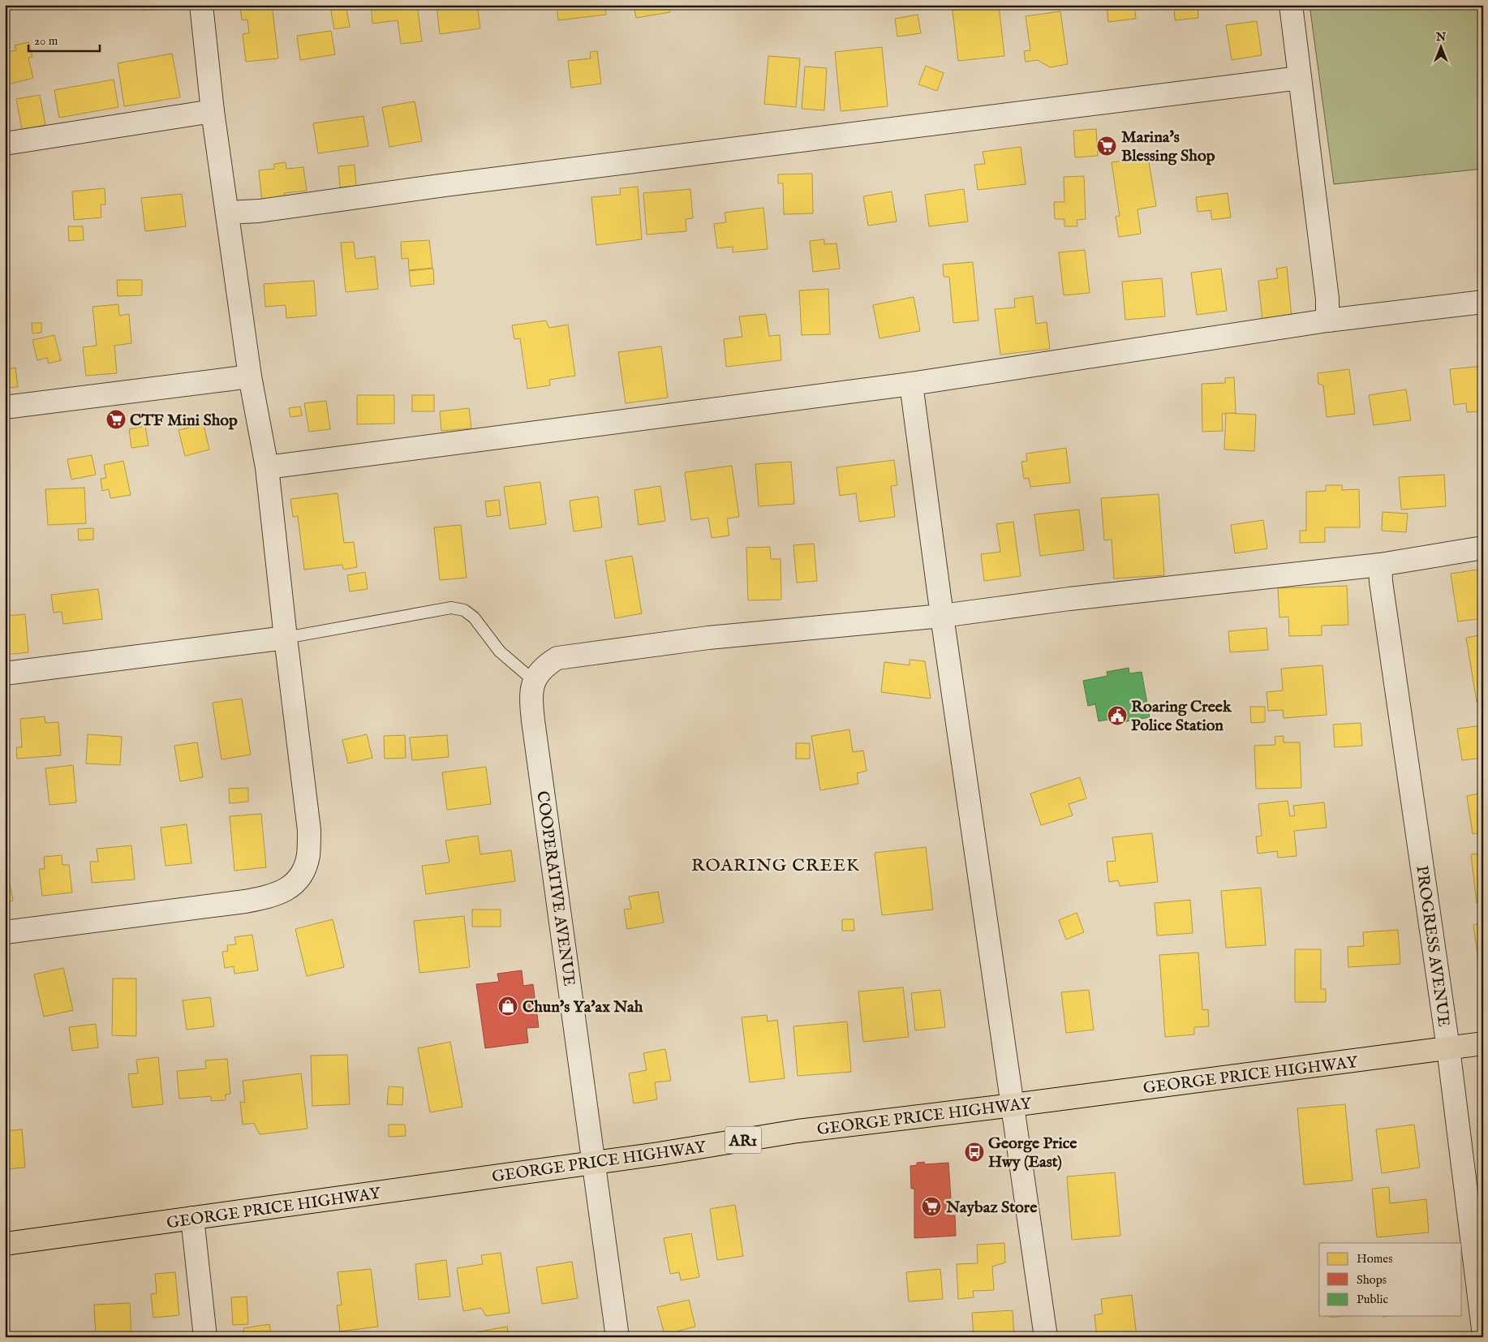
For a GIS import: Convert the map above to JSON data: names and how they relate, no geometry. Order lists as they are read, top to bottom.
{
  "streets": {
    "highway": ["GEORGE PRICE HIGHWAY", "AR1"],
    "street": ["COOPERATIVE AVENUE", "PROGRESS AVENUE"]
  },
  "crossings": [
    ["COOPERATIVE AVENUE", "GEORGE PRICE HIGHWAY"],
    ["PROGRESS AVENUE", "GEORGE PRICE HIGHWAY"]
  ],
  "districts": ["ROARING CREEK"],
  "places": {
    "supermarket": ["Marina's Blessing Shop", "CTF Mini Shop", "Naybaz Store"],
    "public building": ["Roaring Creek Police Station"],
    "shop": ["Chun's Ya'ax Nah"],
    "bus stop": ["George Price Hwy (East)"]
  },
  "legend": ["Homes", "Shops", "Public"],
  "scale_bar": "20 m",
  "north": "top"
}
